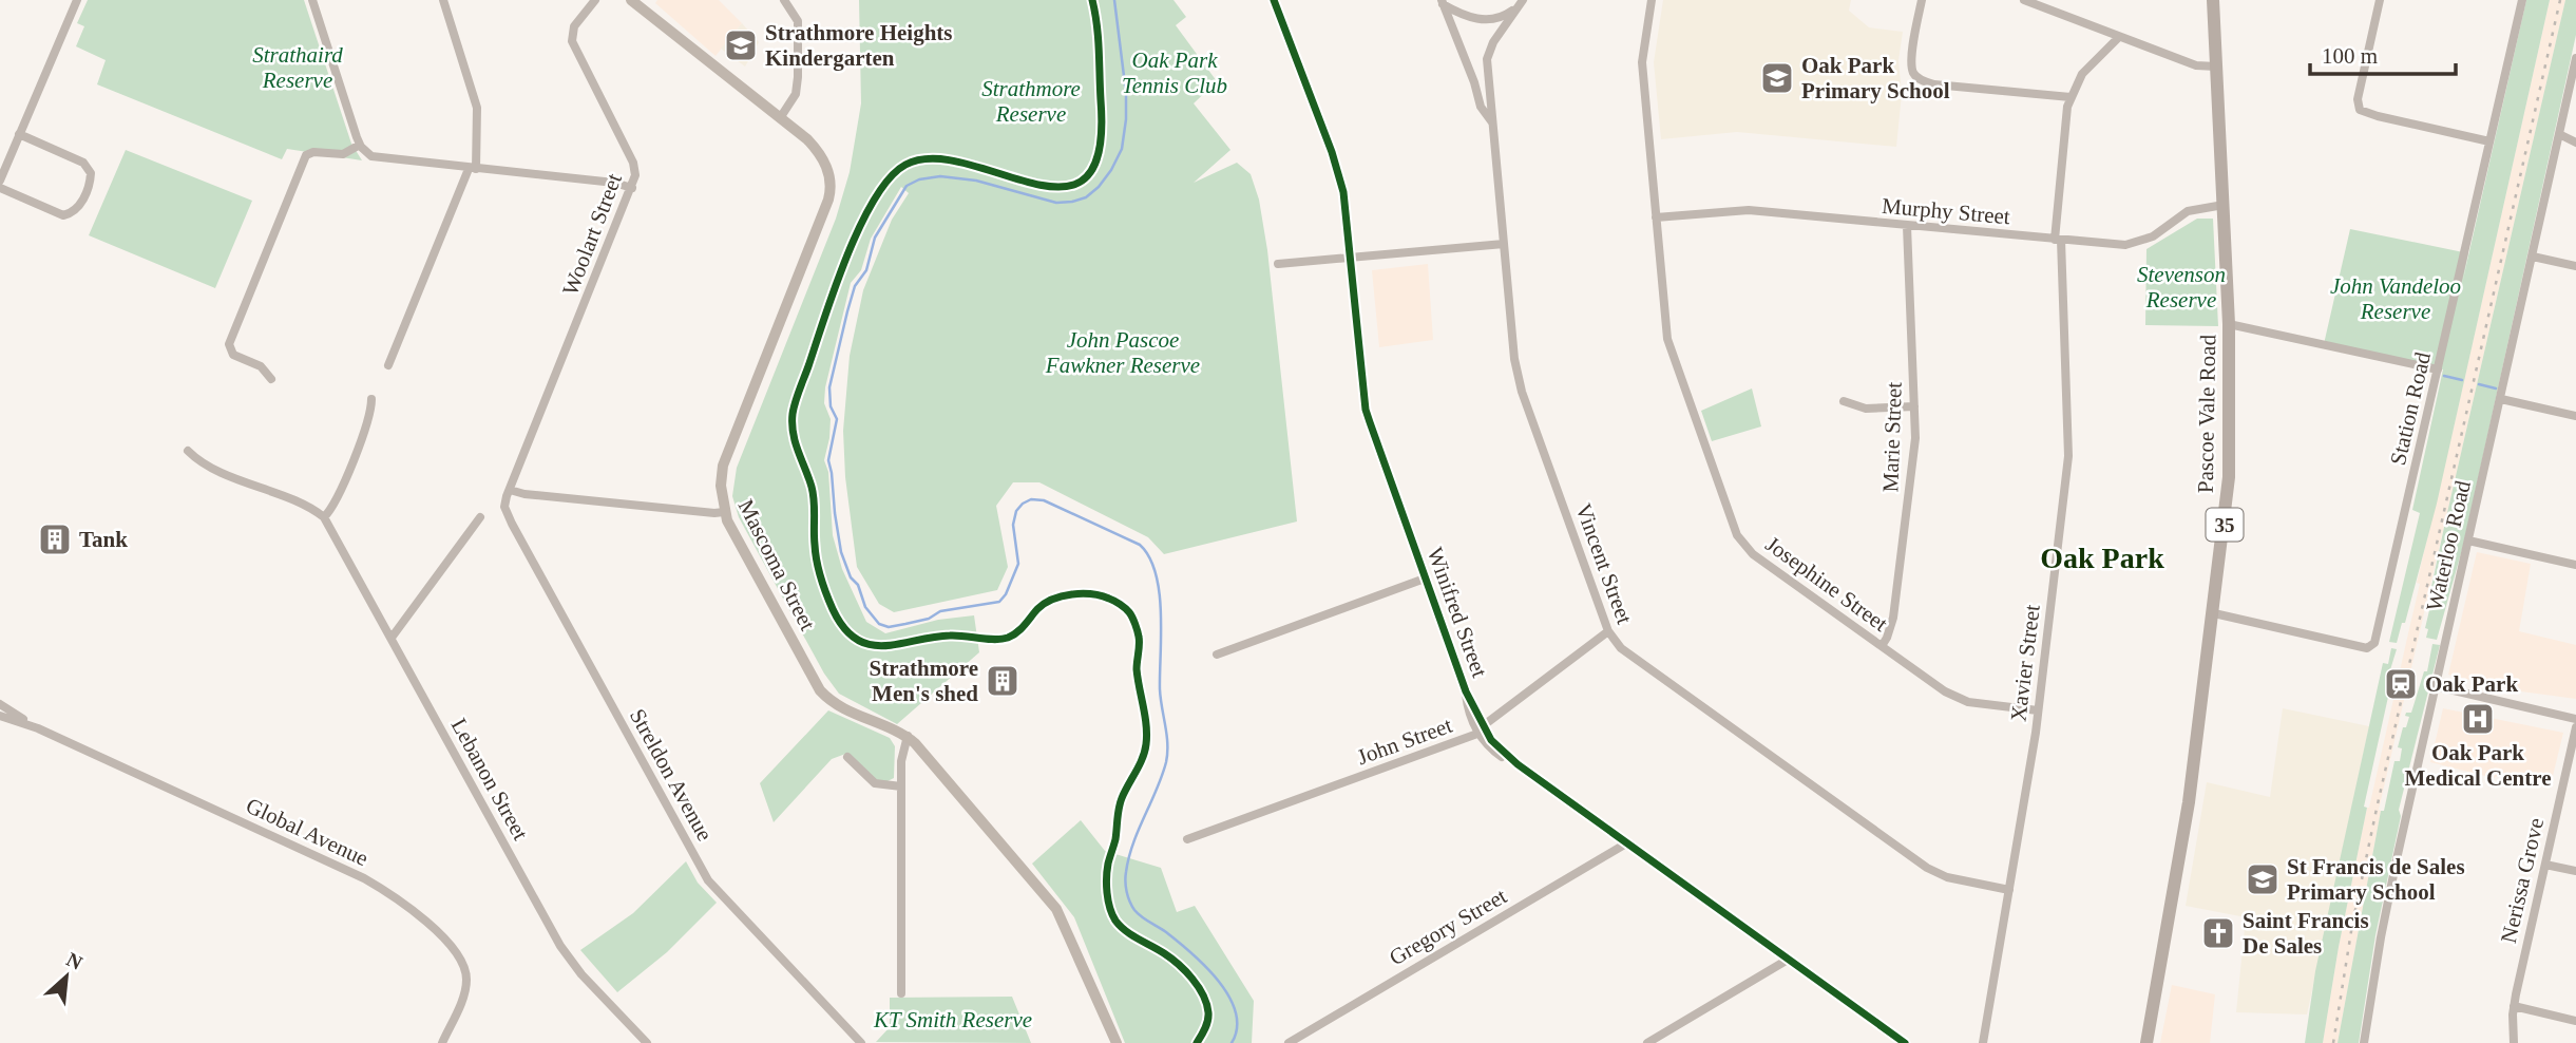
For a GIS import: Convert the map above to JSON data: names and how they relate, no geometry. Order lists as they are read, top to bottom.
{
  "streets": {
    "main road": ["Pascoe Vale Road", "35", "Mascoma Street"],
    "street": [
      "Murphy Street",
      "Woolart Street",
      "Station Road",
      "Marie Street",
      "Waterloo Road",
      "Vincent Street",
      "Josephine Street",
      "Winifred Street",
      "Xavier Street",
      "John Street",
      "Streldon Avenue",
      "Lebanon Street",
      "Global Avenue",
      "Nerissa Grove",
      "Gregory Street"
    ]
  },
  "crossings": [
    ["Murphy Street", "Pascoe Vale Road"],
    ["Murphy Street", "Marie Street"],
    ["Murphy Street", "Josephine Street"],
    ["Murphy Street", "Xavier Street"],
    ["Woolart Street", "Streldon Avenue"],
    ["Station Road", "Pascoe Vale Road"],
    ["Marie Street", "Josephine Street"],
    ["Vincent Street", "Xavier Street"],
    ["Vincent Street", "John Street"],
    ["Josephine Street", "Xavier Street"],
    ["Winifred Street", "John Street"],
    ["Winifred Street", "Gregory Street"]
  ],
  "districts": ["Oak Park"],
  "parks": [
    "Strathaird Reserve",
    "Oak Park Tennis Club",
    "Strathmore Reserve",
    "Stevenson Reserve",
    "John Vandeloo Reserve",
    "John Pascoe Fawkner Reserve",
    "KT Smith Reserve"
  ],
  "places": {
    "school or university": ["Strathmore Heights Kindergarten", "Oak Park Primary School", "St Francis de Sales Primary School"],
    "building": ["Tank", "Strathmore Men's shed"],
    "station": ["Oak Park"],
    "hospital": ["Oak Park Medical Centre"],
    "church": ["Saint Francis De Sales"]
  },
  "scale_bar": "100 m",
  "north": "top right"
}
